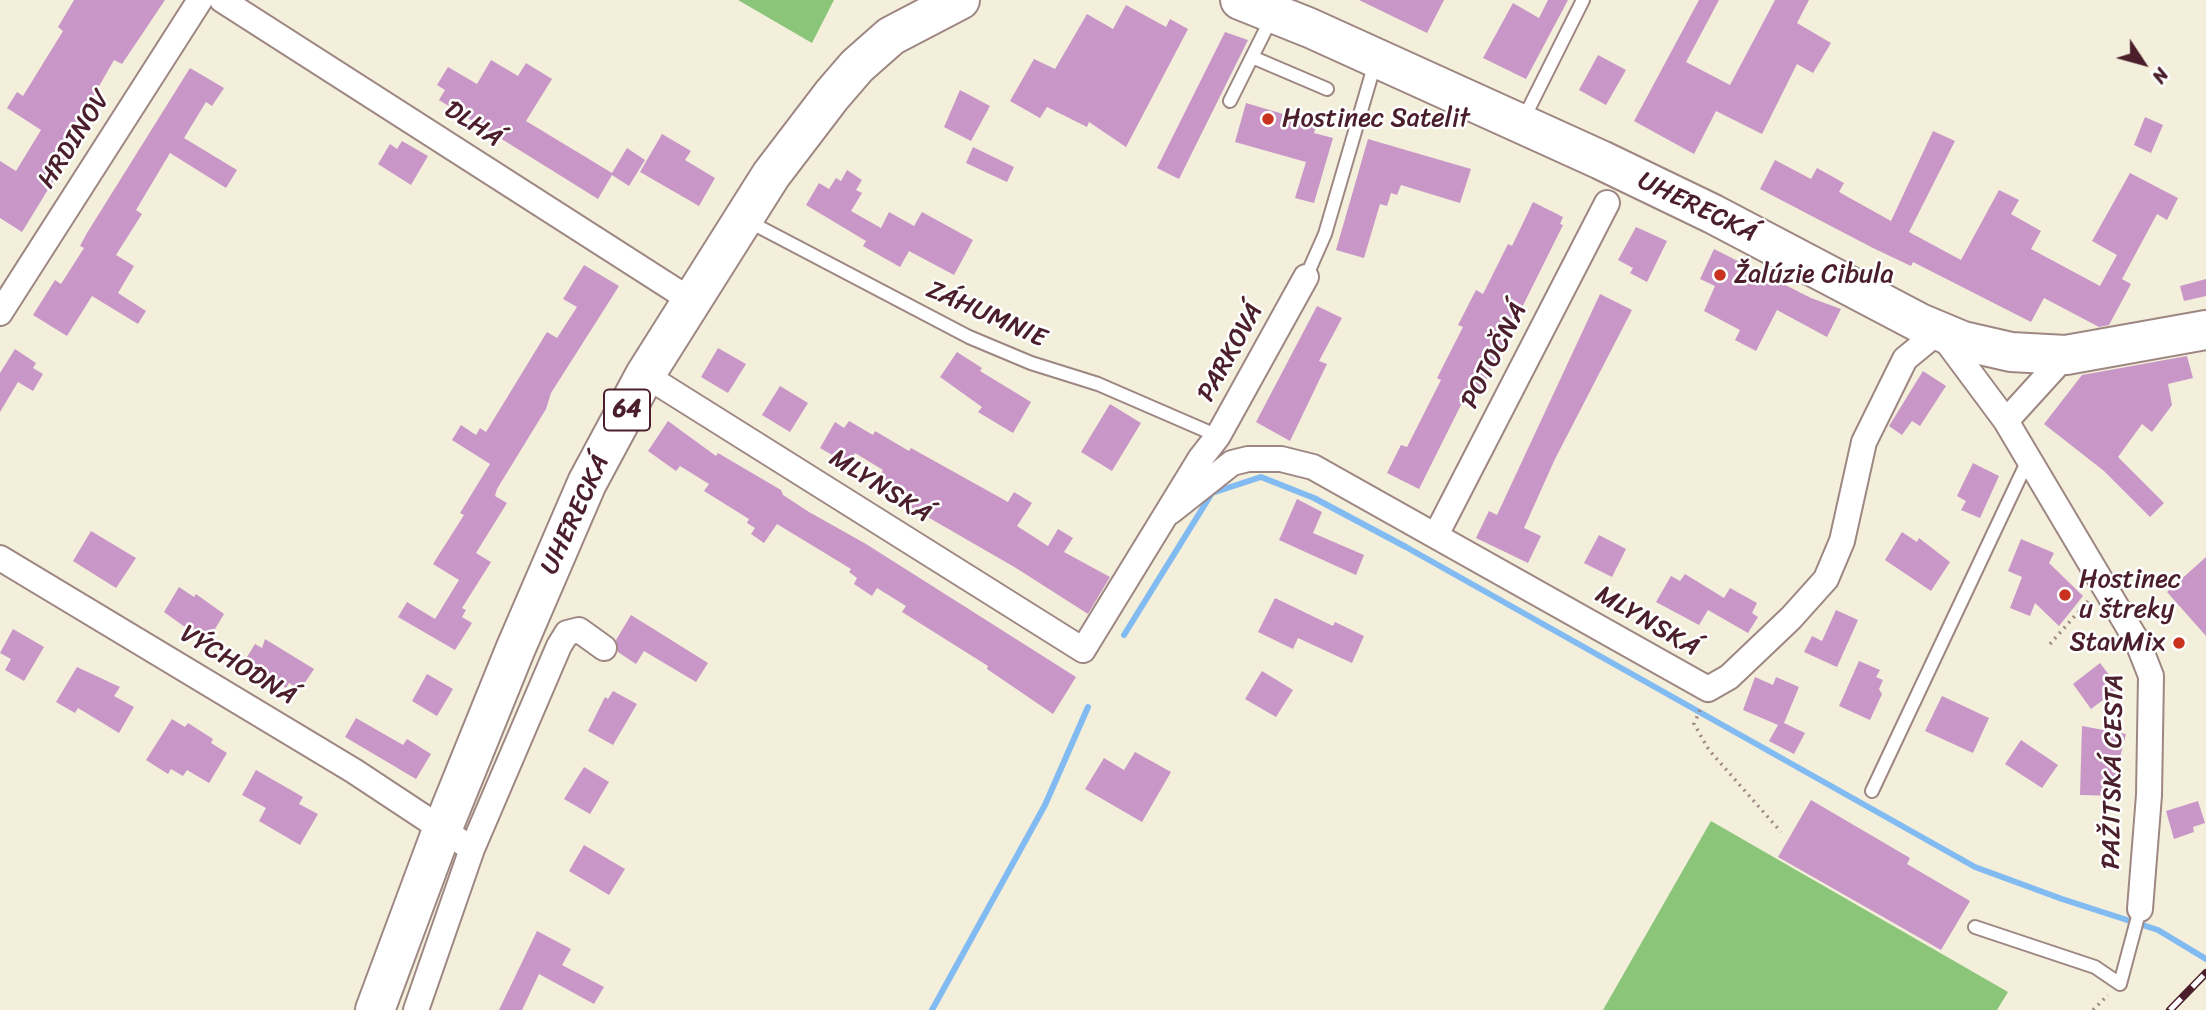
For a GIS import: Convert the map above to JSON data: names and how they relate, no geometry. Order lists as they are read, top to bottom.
{
  "streets": {
    "main road": ["UHERECKÁ", "64"],
    "street": [
      "DLHÁ",
      "HRDINOV",
      "PARKOVÁ",
      "POTOČNÁ",
      "MLYNSKÁ",
      "VÝCHODNÁ",
      "PAŽITSKÁ CESTA"
    ],
    "lane": ["ZÁHUMNIE"]
  },
  "crossings": [
    ["DLHÁ", "UHERECKÁ"],
    ["UHERECKÁ", "ZÁHUMNIE"],
    ["UHERECKÁ", "PARKOVÁ"],
    ["UHERECKÁ", "MLYNSKÁ"],
    ["UHERECKÁ", "VÝCHODNÁ"],
    ["UHERECKÁ", "PAŽITSKÁ CESTA"],
    ["ZÁHUMNIE", "PARKOVÁ"],
    ["PARKOVÁ", "MLYNSKÁ"],
    ["POTOČNÁ", "MLYNSKÁ"],
    ["MLYNSKÁ", "PAŽITSKÁ CESTA"]
  ],
  "places": [
    "Hostinec Satelit",
    "Žalúzie Cibula",
    "Hostinec u štreky",
    "StavMix"
  ],
  "north": "bottom right"
}
